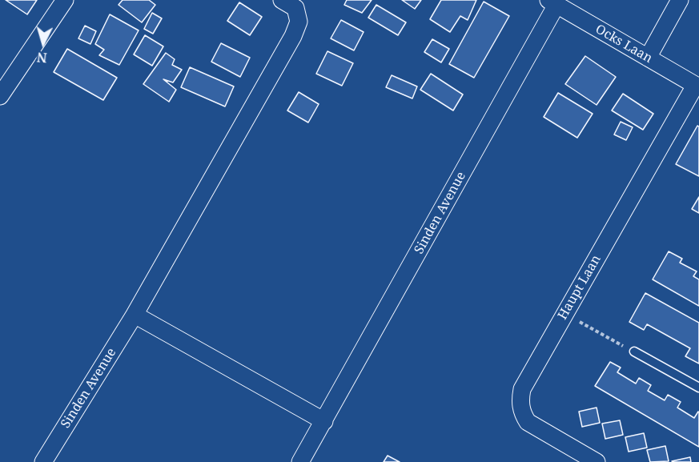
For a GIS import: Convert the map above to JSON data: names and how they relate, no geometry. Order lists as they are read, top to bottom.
{
  "streets": {
    "street": ["Ocks Laan", "Sinden Avenue", "Haupt Laan"]
  },
  "crossings": [
    ["Ocks Laan", "Sinden Avenue"],
    ["Ocks Laan", "Haupt Laan"]
  ],
  "north": "bottom"
}
